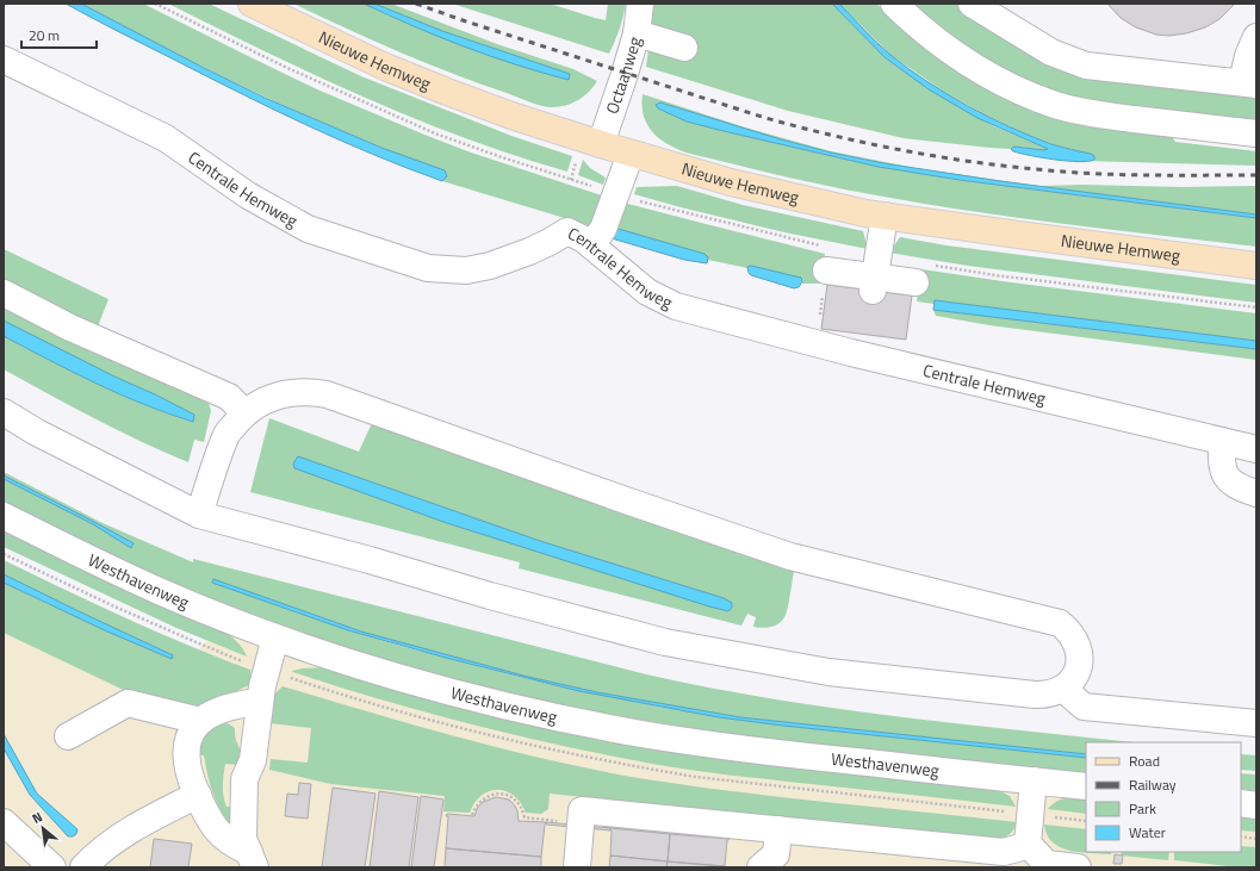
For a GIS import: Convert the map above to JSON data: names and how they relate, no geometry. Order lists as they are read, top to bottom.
{
  "streets": {
    "main road": ["Nieuwe Hemweg"],
    "street": ["Octaanweg", "Centrale Hemweg", "Westhavenweg"]
  },
  "crossings": [
    ["Nieuwe Hemweg", "Octaanweg"]
  ],
  "legend": [
    "Road",
    "Railway",
    "Park",
    "Water"
  ],
  "scale_bar": "20 m",
  "north": "top left"
}
